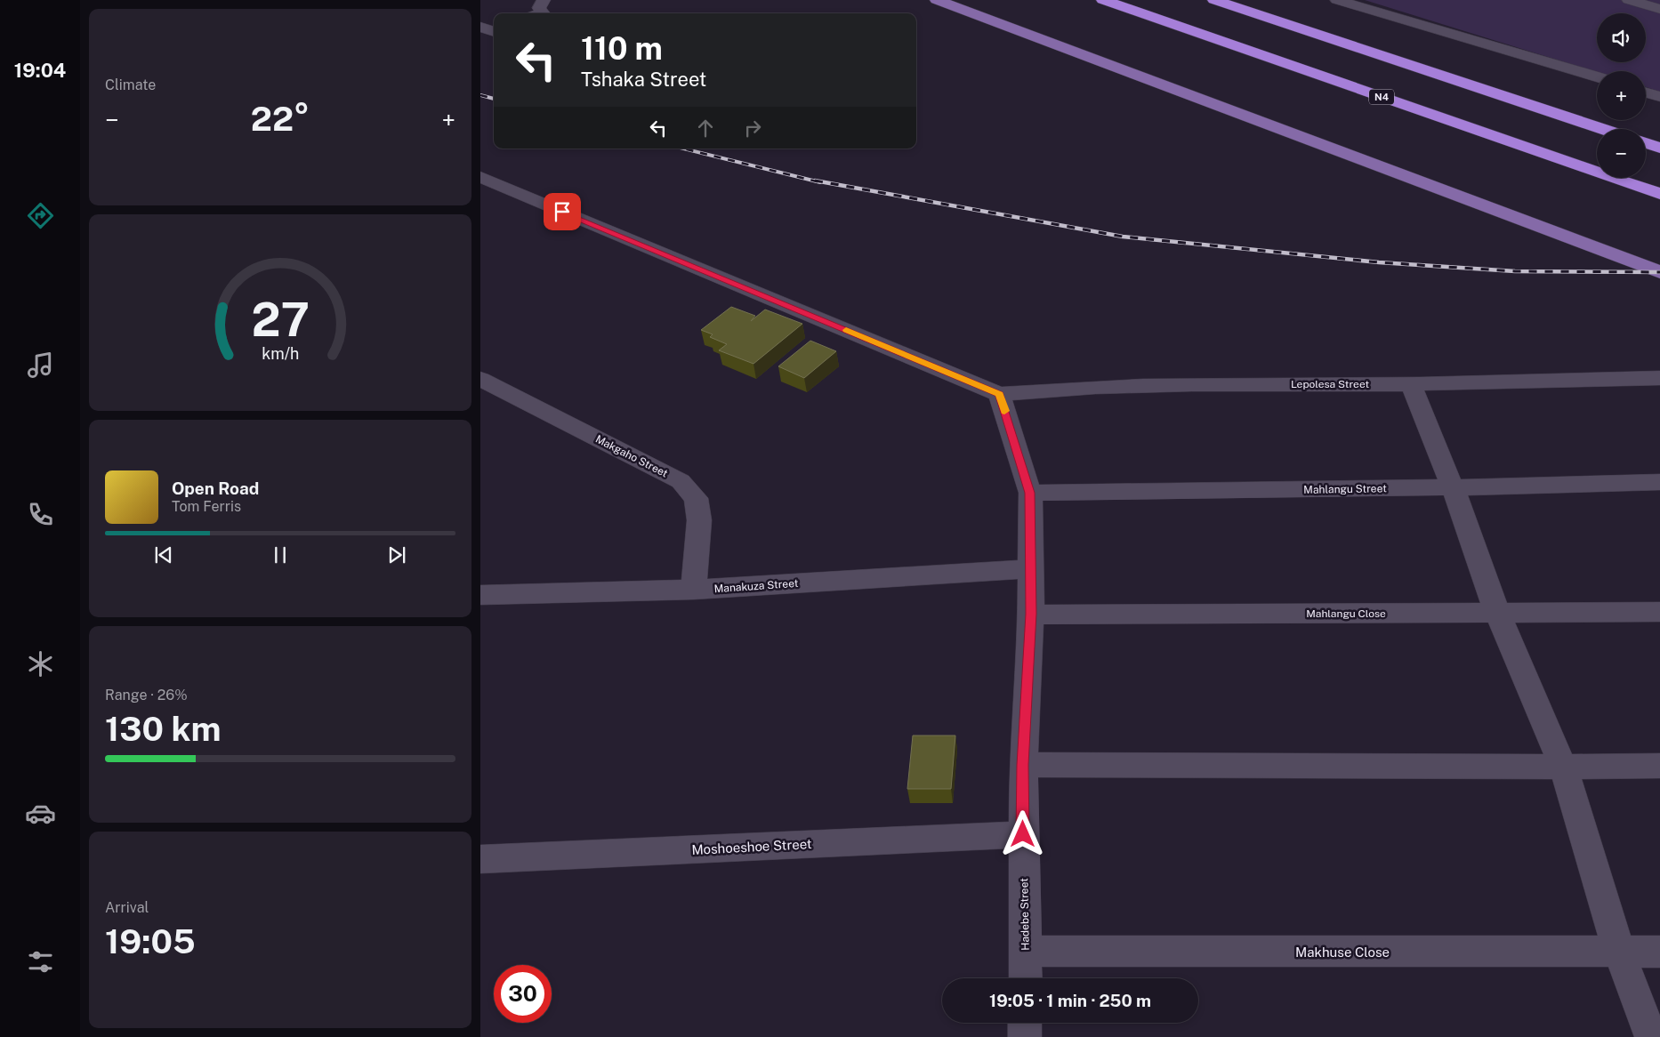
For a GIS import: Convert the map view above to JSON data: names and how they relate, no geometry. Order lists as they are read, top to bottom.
{
  "streets": {
    "highway": ["N4"],
    "street": [
      "Lepolesa Street",
      "Makgaho Street",
      "Mahlangu Street",
      "Manakuza Street",
      "Mahlangu Close",
      "Moshoeshoe Street",
      "Hadebe Street",
      "Makhuse Close"
    ]
  },
  "crossings": [
    ["Lepolesa Street", "Hadebe Street"],
    ["Makgaho Street", "Manakuza Street"],
    ["Mahlangu Street", "Hadebe Street"],
    ["Manakuza Street", "Hadebe Street"],
    ["Mahlangu Close", "Hadebe Street"],
    ["Moshoeshoe Street", "Hadebe Street"],
    ["Hadebe Street", "Makhuse Close"]
  ],
  "page": {
    "tabs": "19:04",
    "tile": [
      "Climate",
      ["Range · 26%", "130 km"],
      ["Arrival", "19:05"]
    ],
    "map_buttons": ["+", "−"],
    "turn": ["110 m", "Tshaka Street"],
    "heat": ["−", "22°", "+"],
    "song": ["Open Road", "Tom Ferris"],
    "limit": "30",
    "trip": "19:05 · 1 min · 250 m",
    "gauge": ["27", "km/h"]
  }
}
